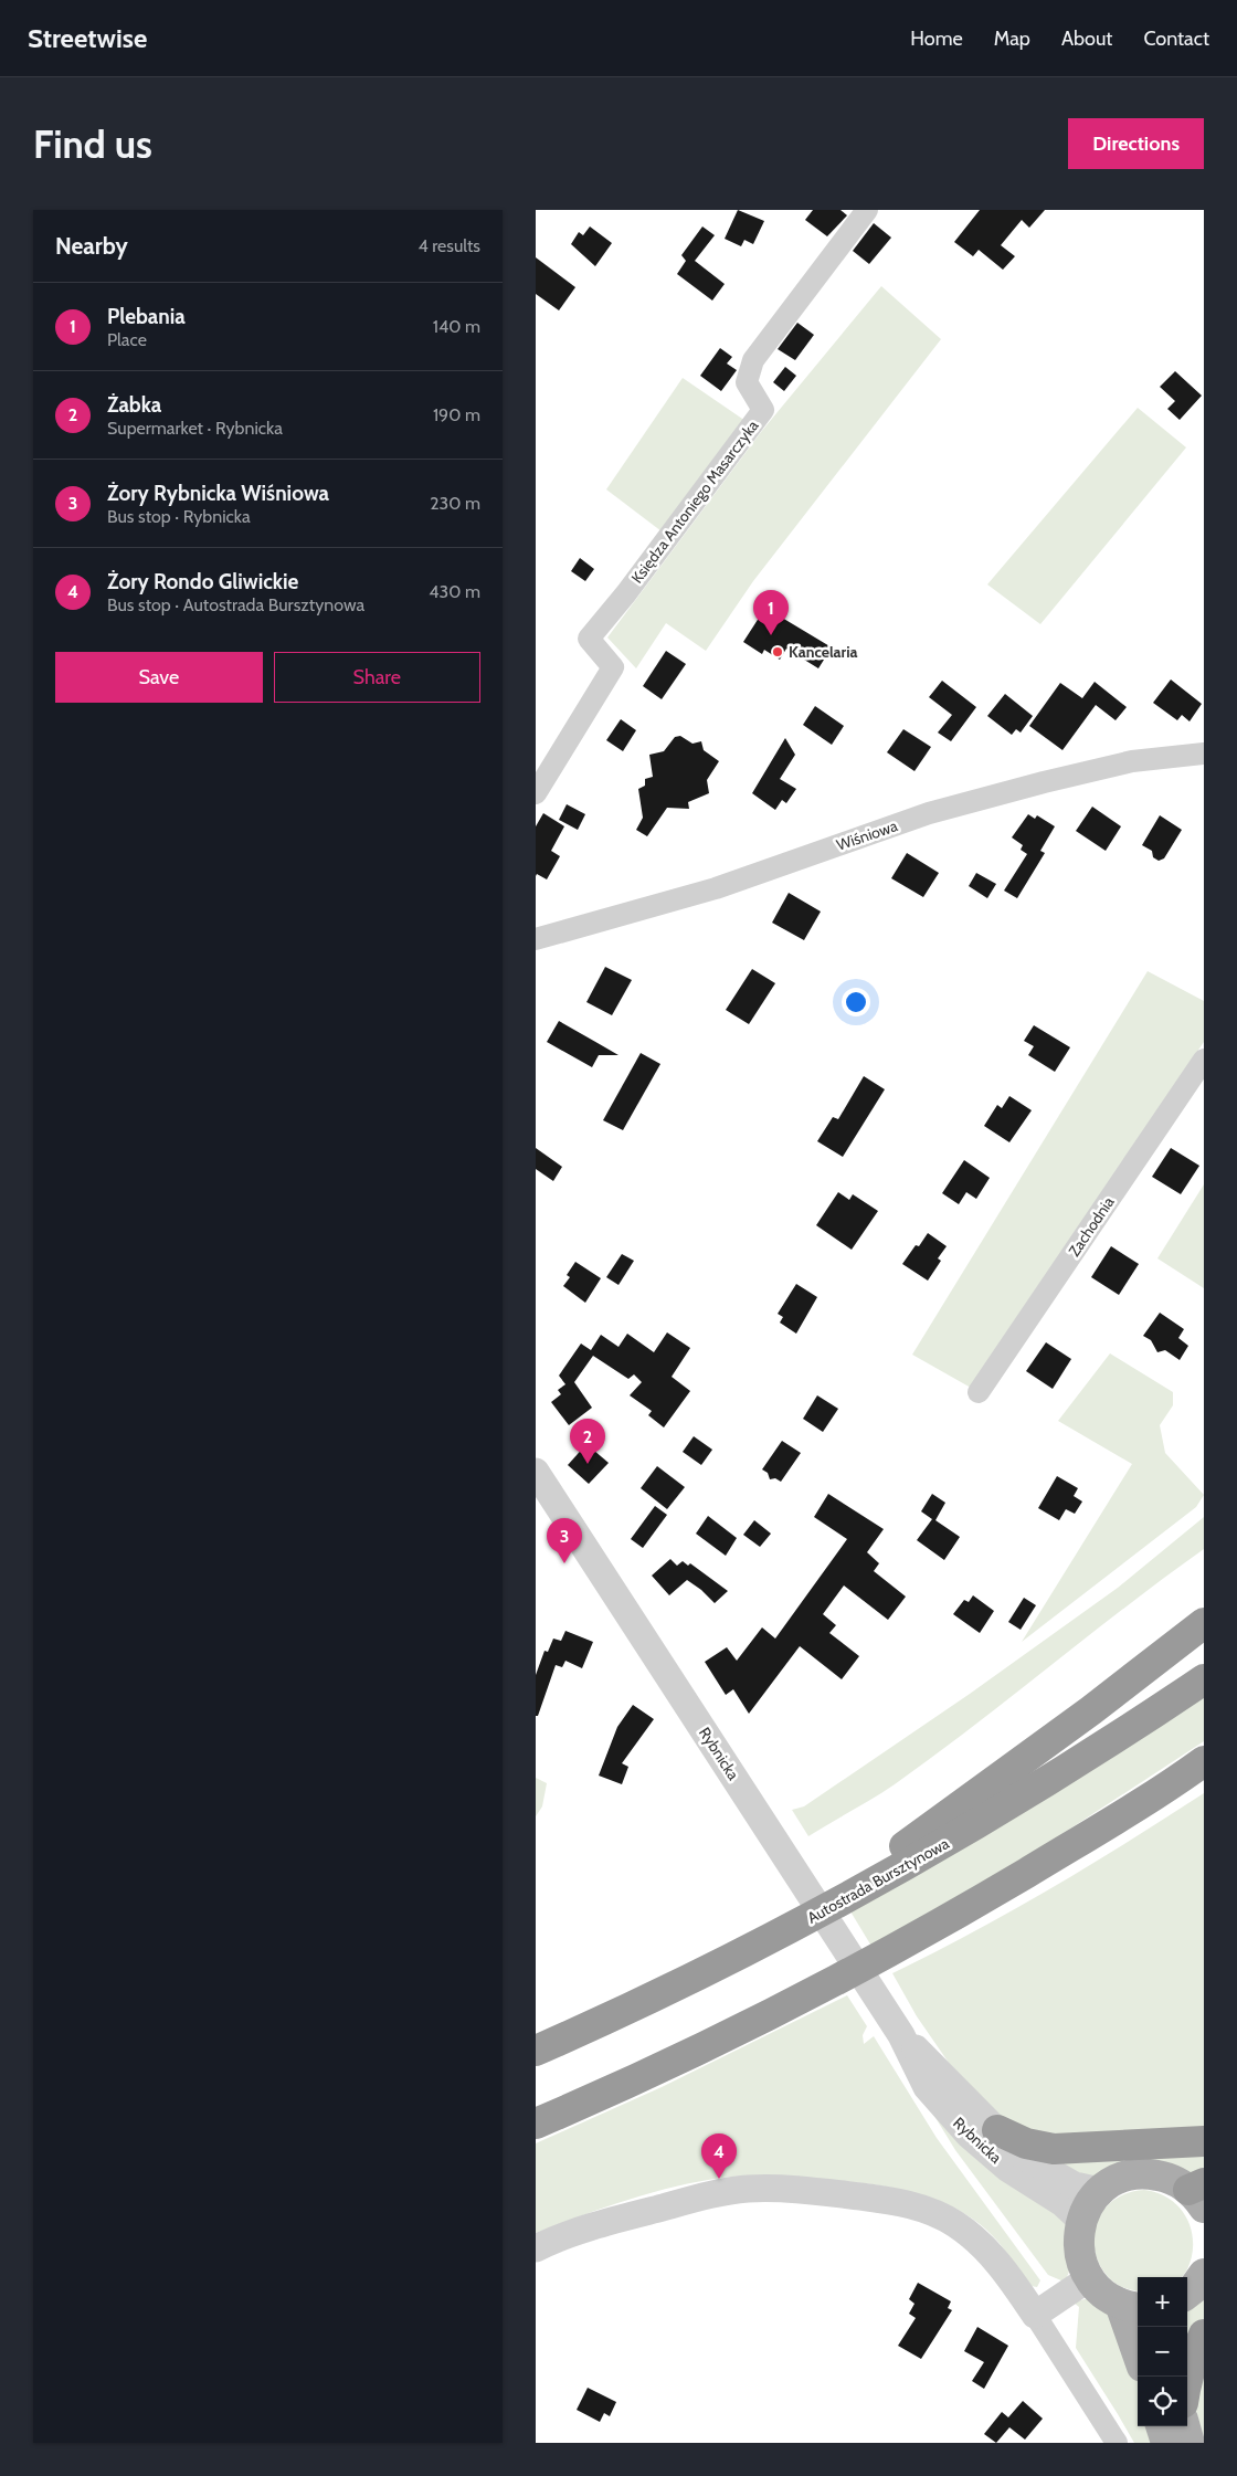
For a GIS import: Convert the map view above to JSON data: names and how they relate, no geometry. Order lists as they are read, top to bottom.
{
  "streets": {
    "highway": ["Autostrada Bursztynowa"],
    "street": [
      "Księdza Antoniego Masarczyka",
      "Wiśniowa",
      "Zachodnia",
      "Rybnicka"
    ]
  },
  "places": ["Kancelaria"],
  "page": {
    "header": "Streetwise",
    "nav": [
      "Home",
      "Map",
      "About",
      "Contact"
    ],
    "buttons": [
      "Directions",
      ["Save", "Share"]
    ],
    "title": "Find us",
    "heading": ["Nearby", "4 results"],
    "list": [
      {
        "mark": "1",
        "name": "Plebania",
        "note": "Place",
        "value": "140 m"
      },
      {
        "mark": "2",
        "name": "Żabka",
        "note": "Supermarket · Rybnicka",
        "value": "190 m"
      },
      {
        "mark": "3",
        "name": "Żory Rybnicka Wiśniowa",
        "note": "Bus stop · Rybnicka",
        "value": "230 m"
      },
      {
        "mark": "4",
        "name": "Żory Rondo Gliwickie",
        "note": "Bus stop · Autostrada Bursztynowa",
        "value": "430 m"
      }
    ],
    "pins": [
      "1",
      "2",
      "3",
      "4"
    ],
    "map_buttons": ["+", "−"]
  }
}
